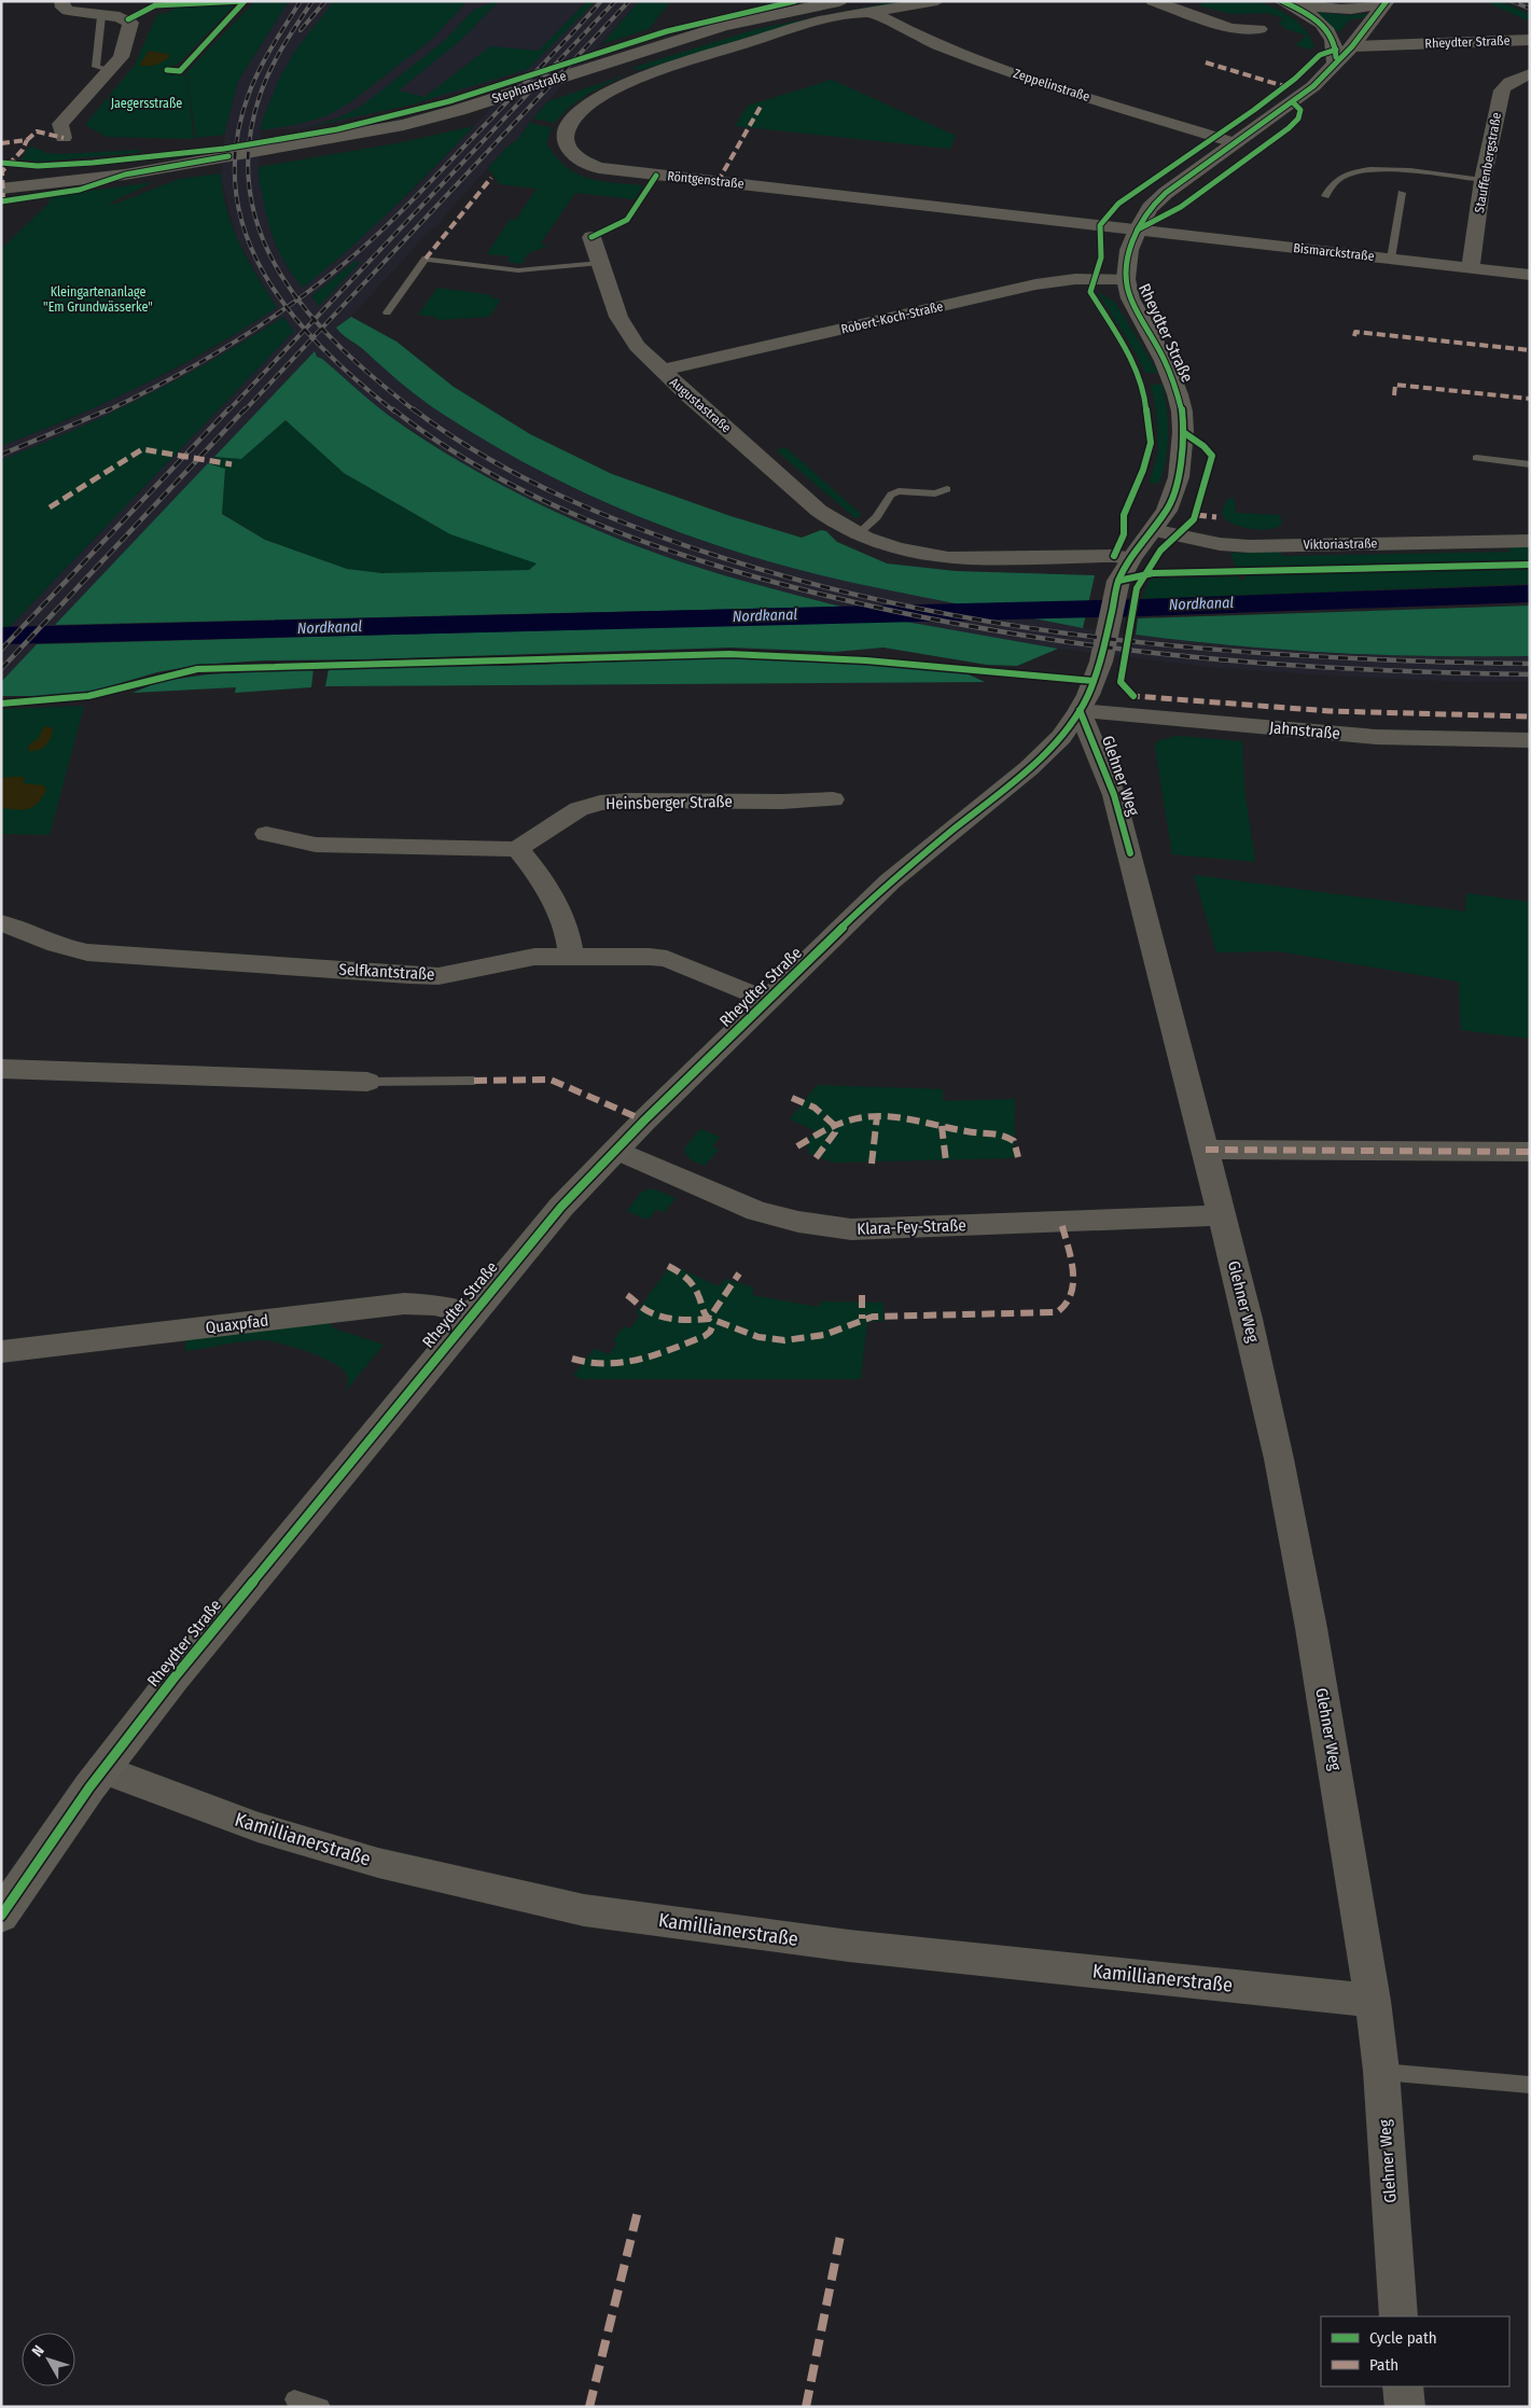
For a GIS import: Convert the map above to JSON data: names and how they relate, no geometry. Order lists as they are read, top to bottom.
{
  "streets": {
    "main road": ["Rheydter Straße", "Stephanstraße"],
    "street": [
      "Zeppelinstraße",
      "Stauffenbergstraße",
      "Röntgenstraße",
      "Bismarckstraße",
      "Robert-Koch-Straße",
      "Augustastraße",
      "Viktoriastraße",
      "Jahnstraße",
      "Glehner Weg",
      "Heinsberger Straße",
      "Selfkantstraße",
      "Klara-Fey-Straße",
      "Quaxpfad",
      "Kamillianerstraße"
    ]
  },
  "crossings": [
    ["Rheydter Straße", "Zeppelinstraße"],
    ["Rheydter Straße", "Röntgenstraße"],
    ["Rheydter Straße", "Bismarckstraße"],
    ["Rheydter Straße", "Robert-Koch-Straße"],
    ["Rheydter Straße", "Augustastraße"],
    ["Rheydter Straße", "Viktoriastraße"],
    ["Rheydter Straße", "Jahnstraße"],
    ["Rheydter Straße", "Glehner Weg"],
    ["Rheydter Straße", "Selfkantstraße"],
    ["Rheydter Straße", "Klara-Fey-Straße"],
    ["Rheydter Straße", "Quaxpfad"],
    ["Rheydter Straße", "Kamillianerstraße"],
    ["Zeppelinstraße", "Röntgenstraße"],
    ["Stauffenbergstraße", "Bismarckstraße"],
    ["Röntgenstraße", "Bismarckstraße"],
    ["Robert-Koch-Straße", "Augustastraße"],
    ["Jahnstraße", "Glehner Weg"],
    ["Glehner Weg", "Klara-Fey-Straße"],
    ["Glehner Weg", "Kamillianerstraße"]
  ],
  "water": ["Nordkanal"],
  "parks": ["Jaegersstraße", "Kleingartenanlage \"Em Grundwässerke\""],
  "legend": ["Cycle path", "Path"],
  "north": "top left"
}
